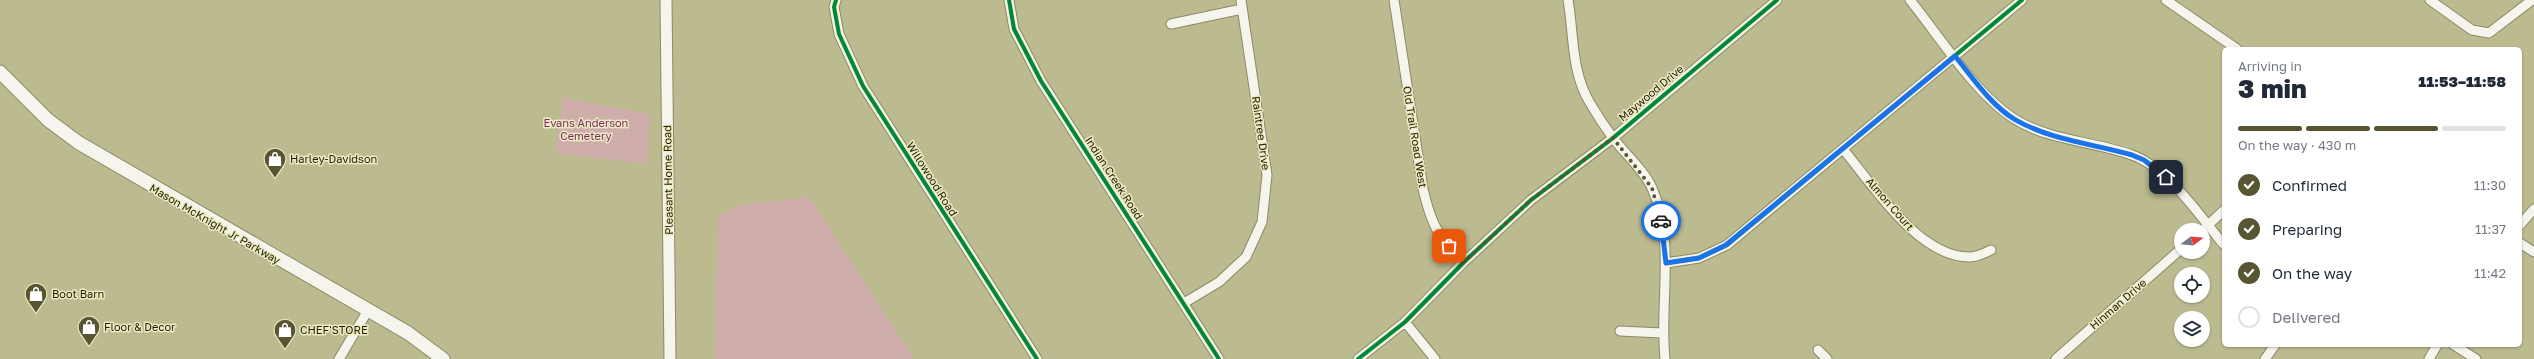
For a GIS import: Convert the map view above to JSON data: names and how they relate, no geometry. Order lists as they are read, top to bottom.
{
  "streets": {
    "main road": ["Mason McKnight Jr Parkway"],
    "street": [
      "Maywood Drive",
      "Raintree Drive",
      "Old Trail Road West",
      "Indian Creek Road",
      "Willowood Road",
      "Pleasant Home Road",
      "Almon Court",
      "Hinman Drive"
    ]
  },
  "crossings": [
    ["Maywood Drive", "Old Trail Road West"],
    ["Raintree Drive", "Indian Creek Road"]
  ],
  "parks": ["Evans Anderson Cemetery"],
  "places": {
    "shop": [
      "Harley-Davidson",
      "Boot Barn",
      "Floor & Decor",
      "CHEF'STORE"
    ]
  },
  "north": "right",
  "page": {
    "heading": ["3 min", "Arriving in", "11:53–11:58"],
    "bar": "On the way · 430 m",
    "list": [
      ["Confirmed", "11:30"],
      ["Preparing", "11:37"],
      ["On the way", "11:42"],
      "Delivered"
    ]
  }
}
